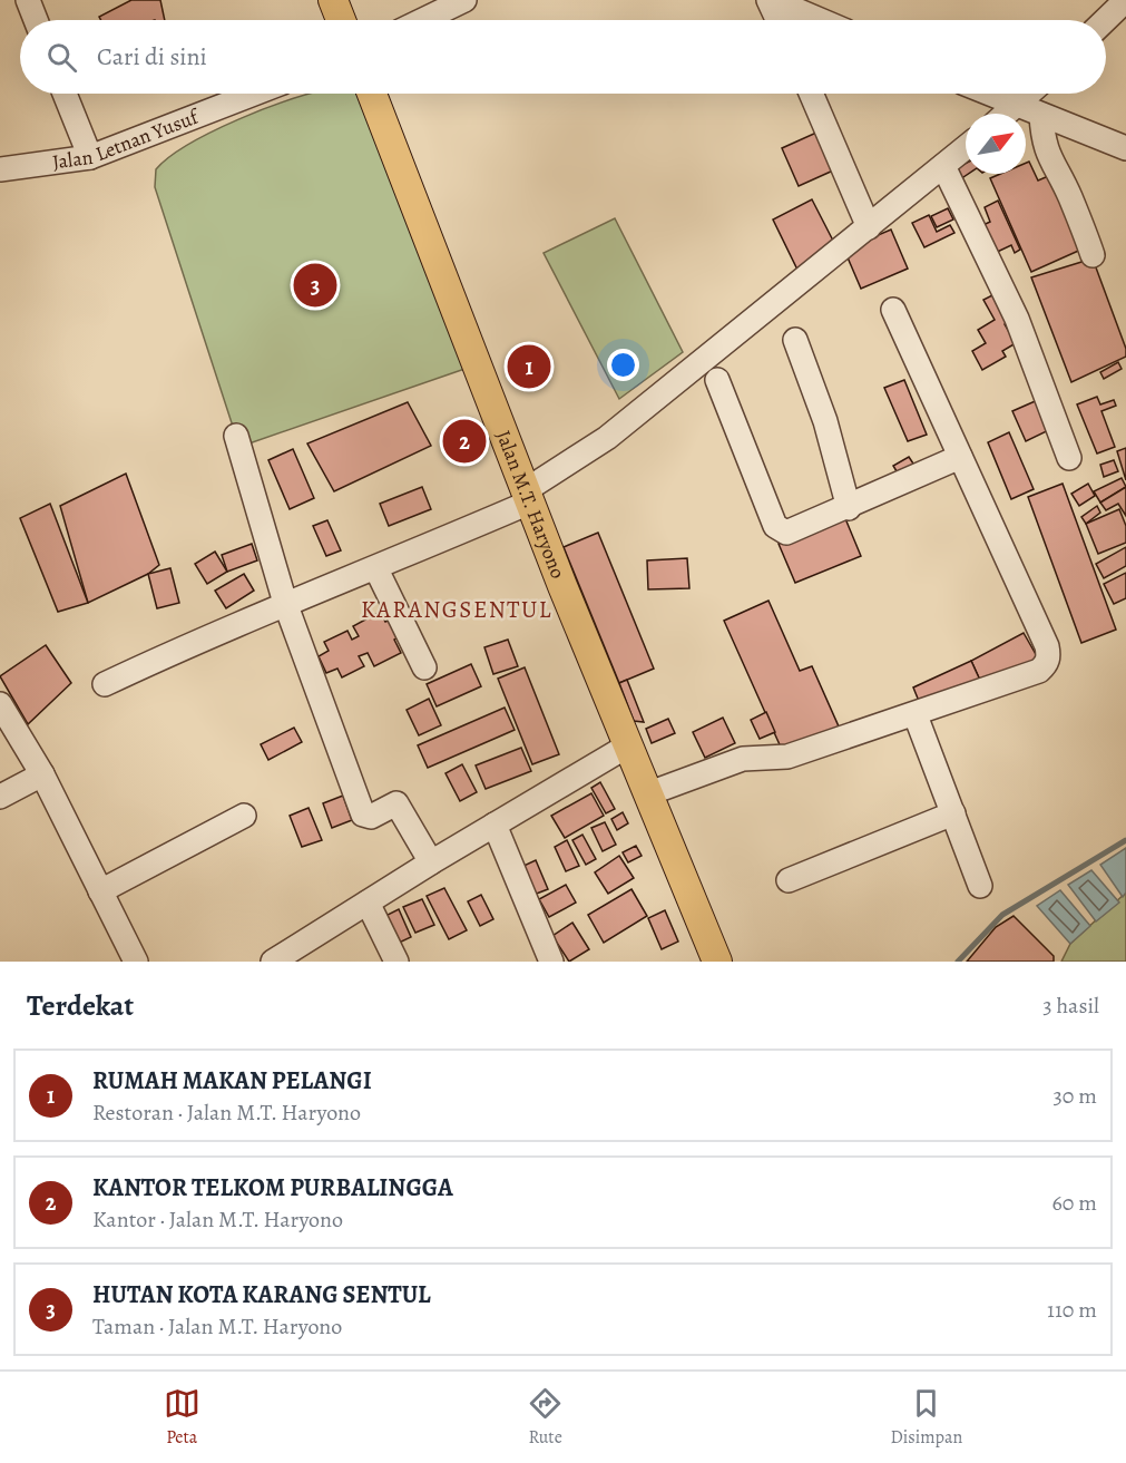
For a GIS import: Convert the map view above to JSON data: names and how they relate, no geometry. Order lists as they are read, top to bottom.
{
  "streets": {
    "main road": ["Jalan M.T. Haryono"],
    "street": ["Jalan Letnan Yusuf"]
  },
  "districts": ["KARANGSENTUL"],
  "north": "top right",
  "page": {
    "search": "Cari di sini",
    "pins": ["3", "1", "2"],
    "heading": ["Terdekat", "3 hasil"],
    "list": [
      {
        "mark": "1",
        "name": "RUMAH MAKAN PELANGI",
        "note": "Restoran · Jalan M.T. Haryono",
        "value": "30 m"
      },
      {
        "mark": "2",
        "name": "KANTOR TELKOM PURBALINGGA",
        "note": "Kantor · Jalan M.T. Haryono",
        "value": "60 m"
      },
      {
        "mark": "3",
        "name": "HUTAN KOTA KARANG SENTUL",
        "note": "Taman · Jalan M.T. Haryono",
        "value": "110 m"
      }
    ],
    "nav": ["Peta", "Rute", "Disimpan"]
  }
}
